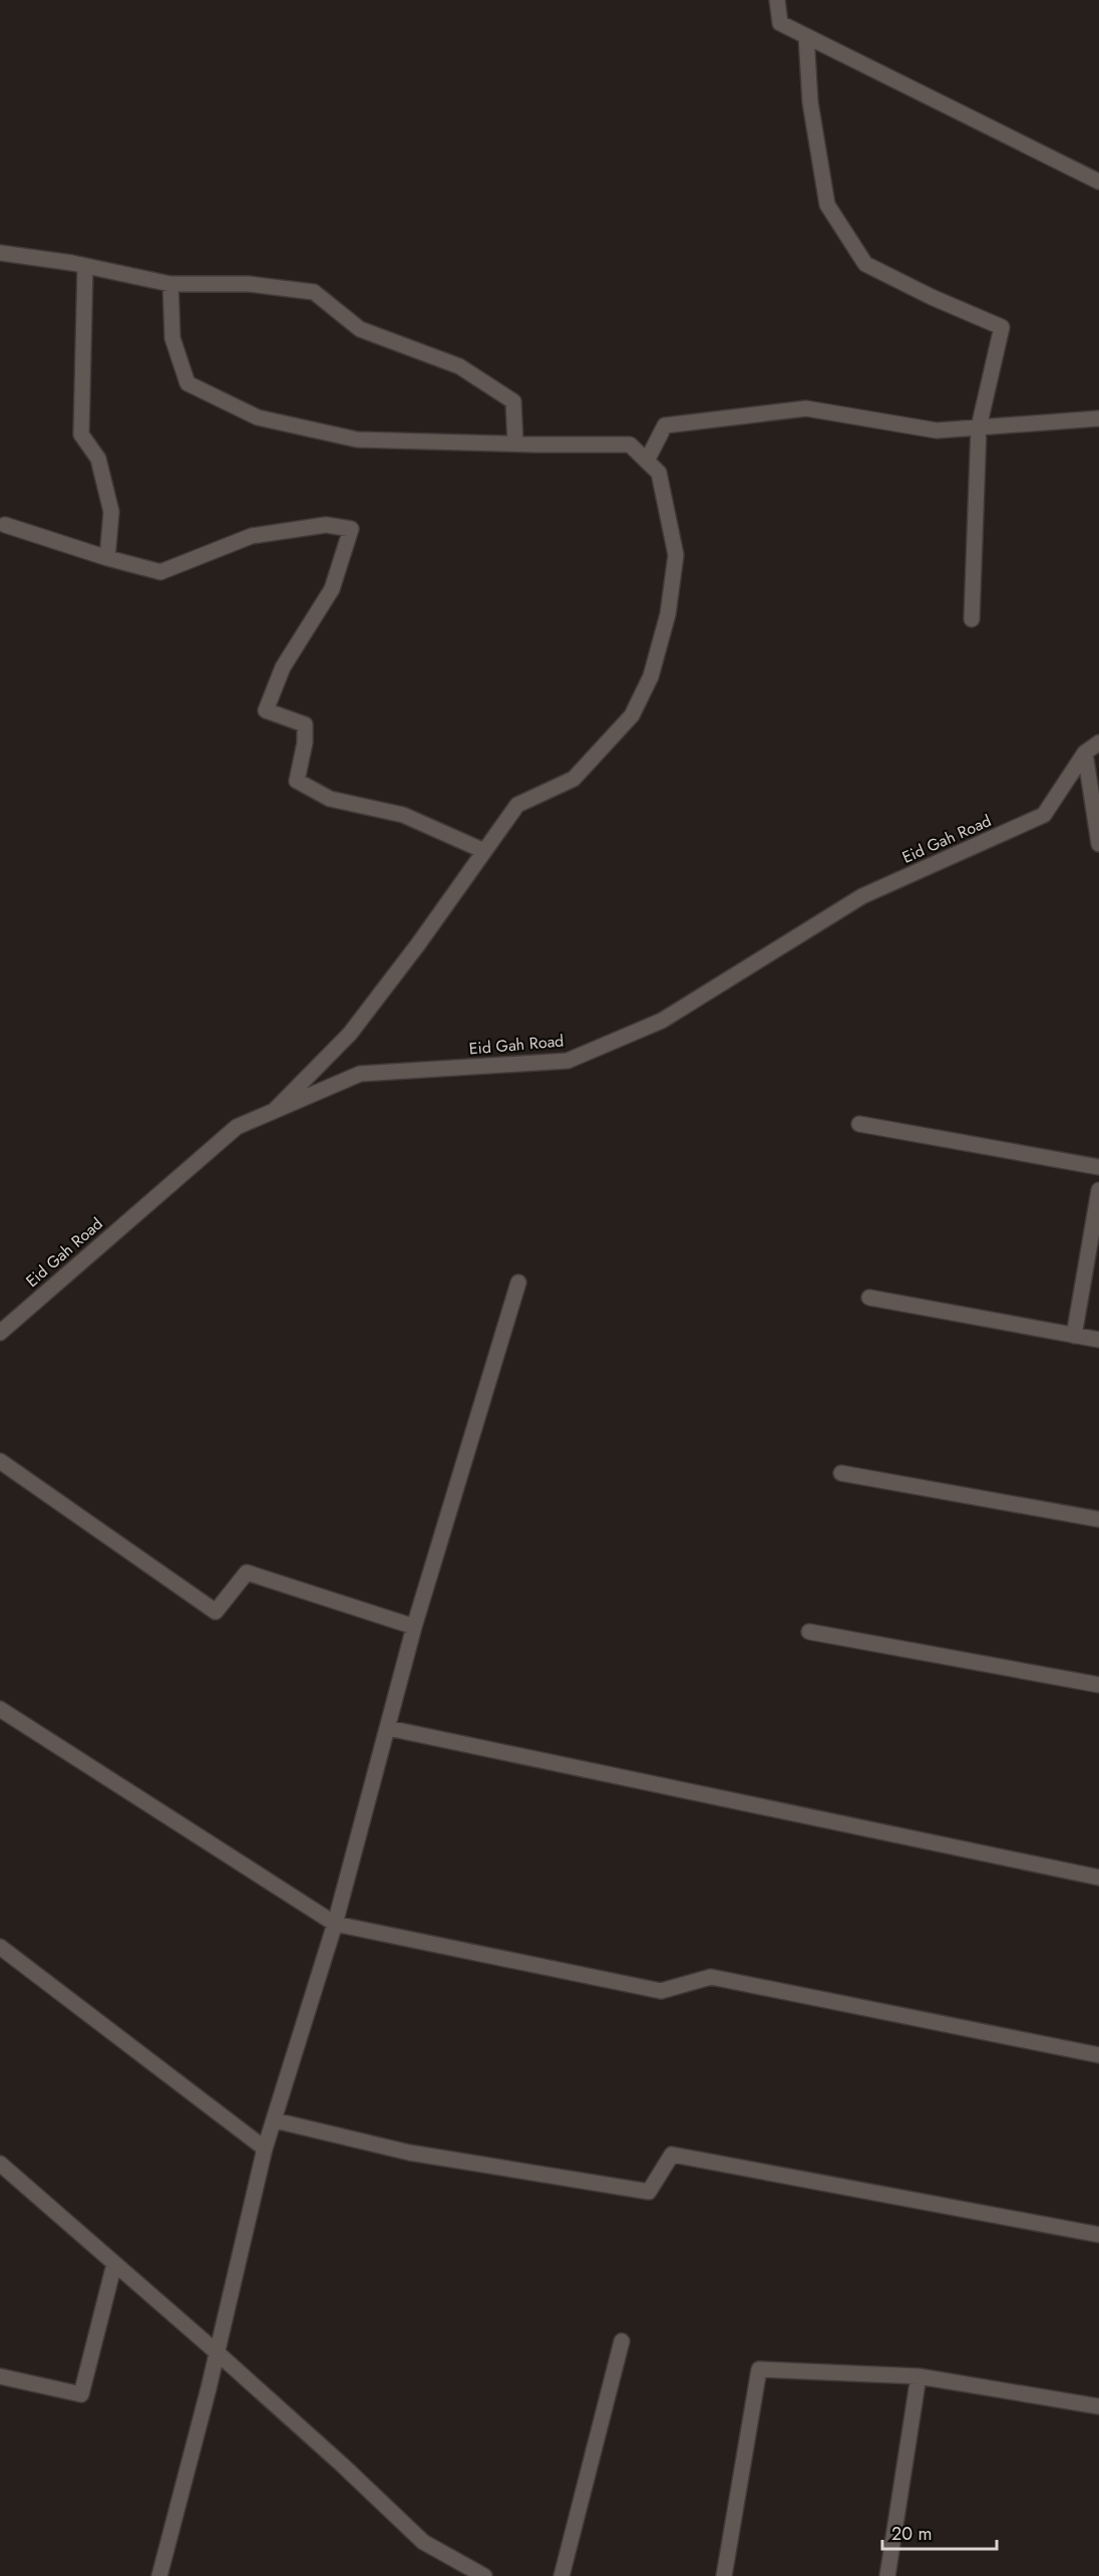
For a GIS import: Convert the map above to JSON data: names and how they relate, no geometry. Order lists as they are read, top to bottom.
{
  "streets": {
    "street": ["Eid Gah Road"]
  },
  "scale_bar": "20 m"
}
